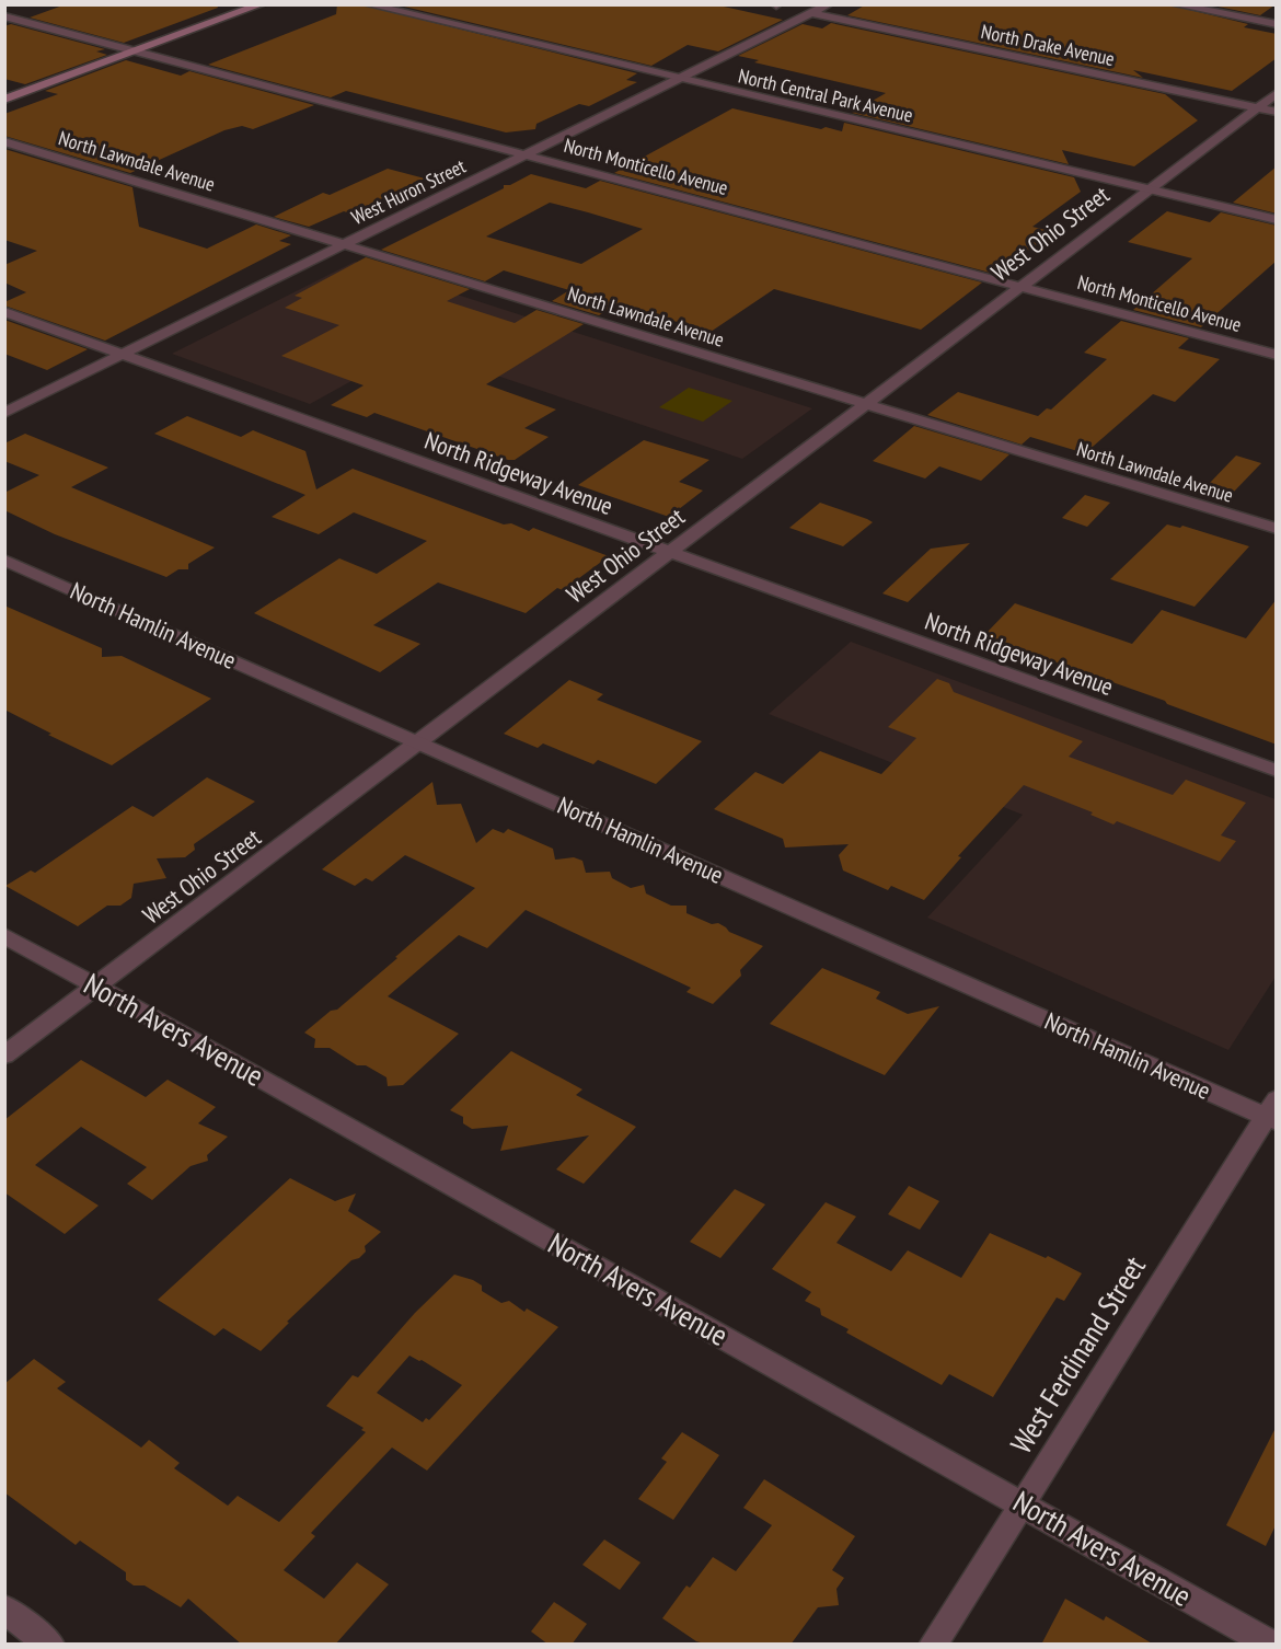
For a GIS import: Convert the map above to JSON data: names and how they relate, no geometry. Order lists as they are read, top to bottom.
{
  "streets": {
    "street": [
      "North Drake Avenue",
      "North Central Park Avenue",
      "North Lawndale Avenue",
      "North Monticello Avenue",
      "West Huron Street",
      "West Ohio Street",
      "North Ridgeway Avenue",
      "North Hamlin Avenue",
      "North Avers Avenue",
      "West Ferdinand Street"
    ]
  },
  "crossings": [
    ["North Drake Avenue", "West Huron Street"],
    ["North Drake Avenue", "West Ohio Street"],
    ["North Central Park Avenue", "West Huron Street"],
    ["North Central Park Avenue", "West Ohio Street"],
    ["North Lawndale Avenue", "West Huron Street"],
    ["North Lawndale Avenue", "West Ohio Street"],
    ["North Monticello Avenue", "West Huron Street"],
    ["North Monticello Avenue", "West Ohio Street"],
    ["West Huron Street", "North Ridgeway Avenue"],
    ["West Ohio Street", "North Ridgeway Avenue"],
    ["West Ohio Street", "North Hamlin Avenue"],
    ["West Ohio Street", "North Avers Avenue"],
    ["North Hamlin Avenue", "West Ferdinand Street"],
    ["North Avers Avenue", "West Ferdinand Street"]
  ]
}
